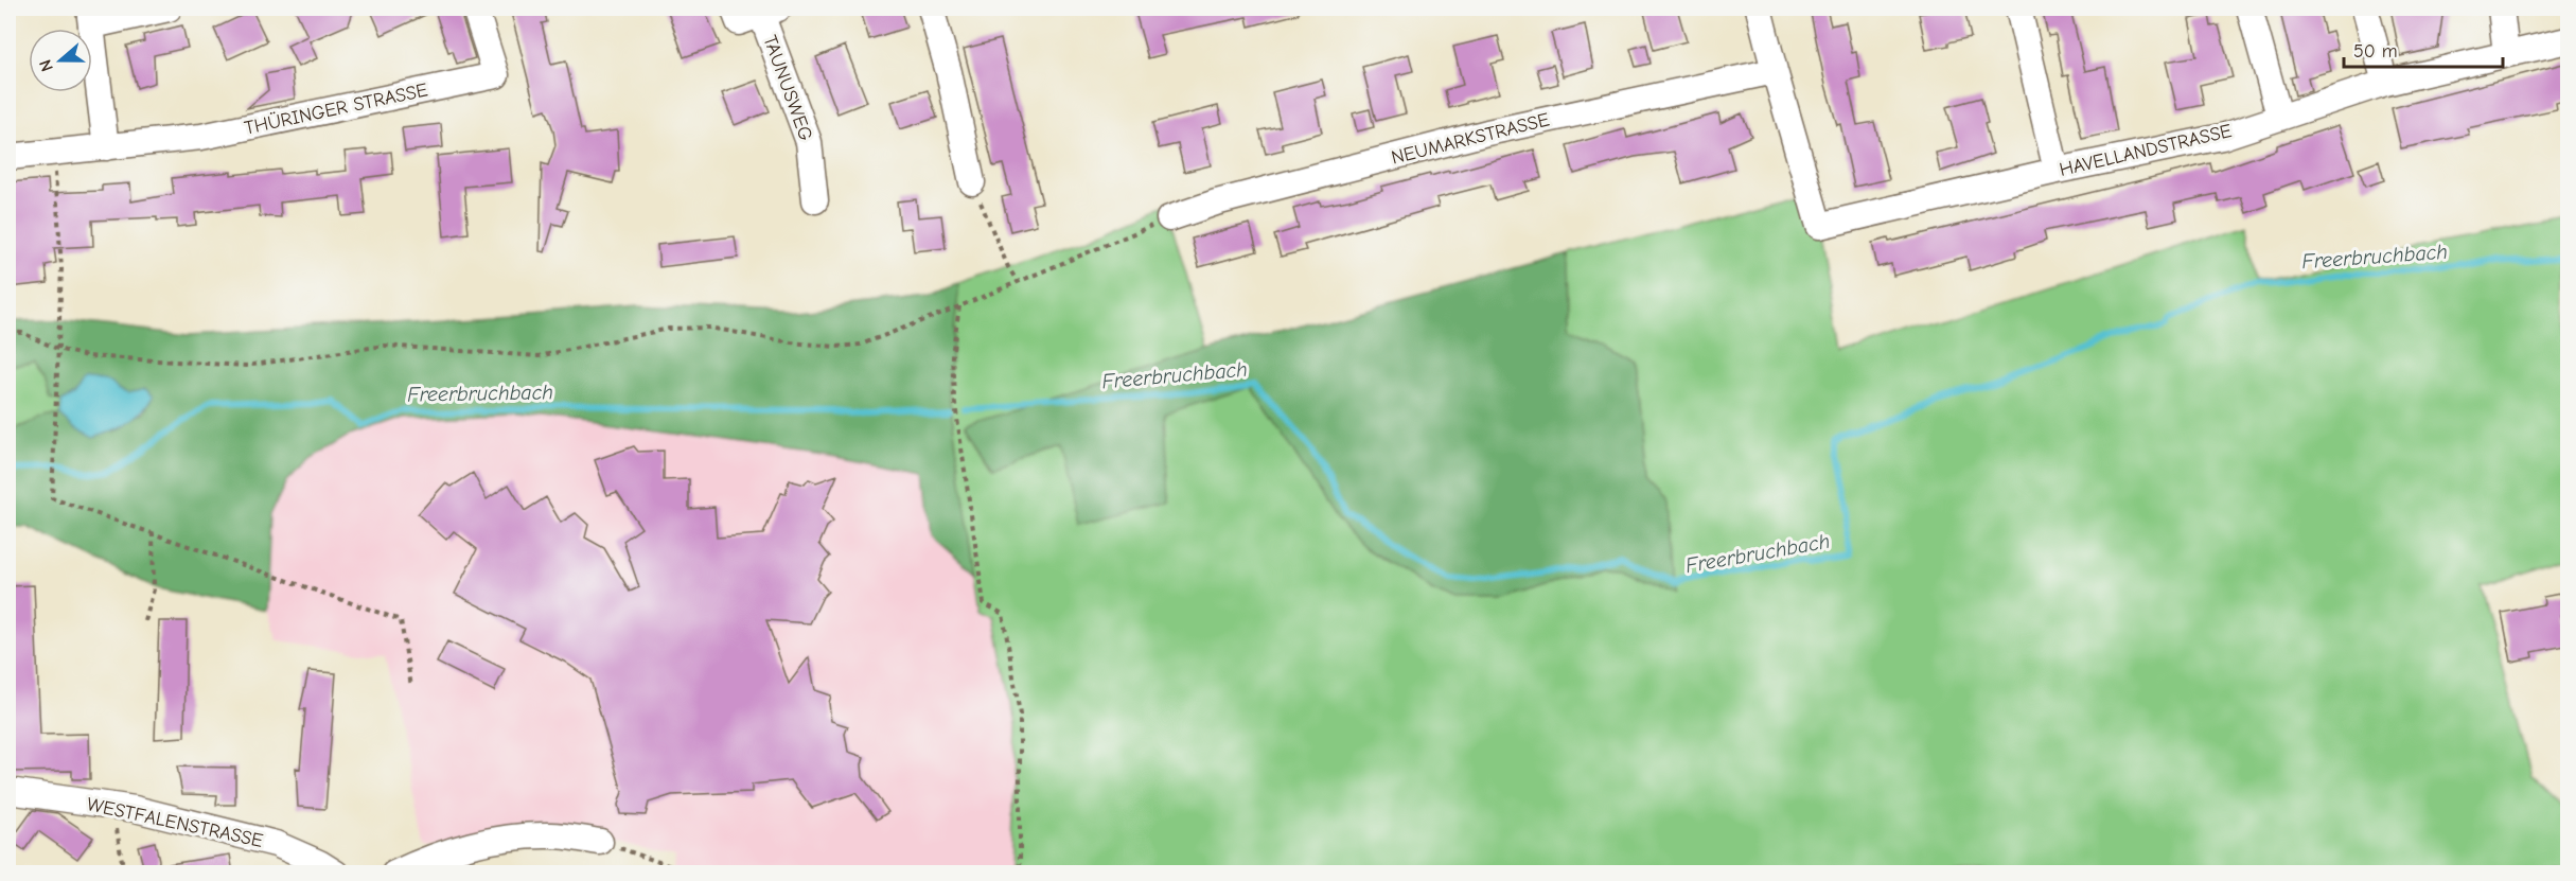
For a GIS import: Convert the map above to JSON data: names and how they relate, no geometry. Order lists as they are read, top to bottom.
{
  "streets": {
    "street": [
      "TAUNUSWEG",
      "THÜRINGER STRASSE",
      "NEUMARKSTRASSE",
      "HAVELLANDSTRASSE",
      "WESTFALENSTRASSE"
    ]
  },
  "crossings": [
    ["NEUMARKSTRASSE", "HAVELLANDSTRASSE"]
  ],
  "water": ["Freerbruchbach"],
  "scale_bar": "50 m",
  "north": "left"
}
